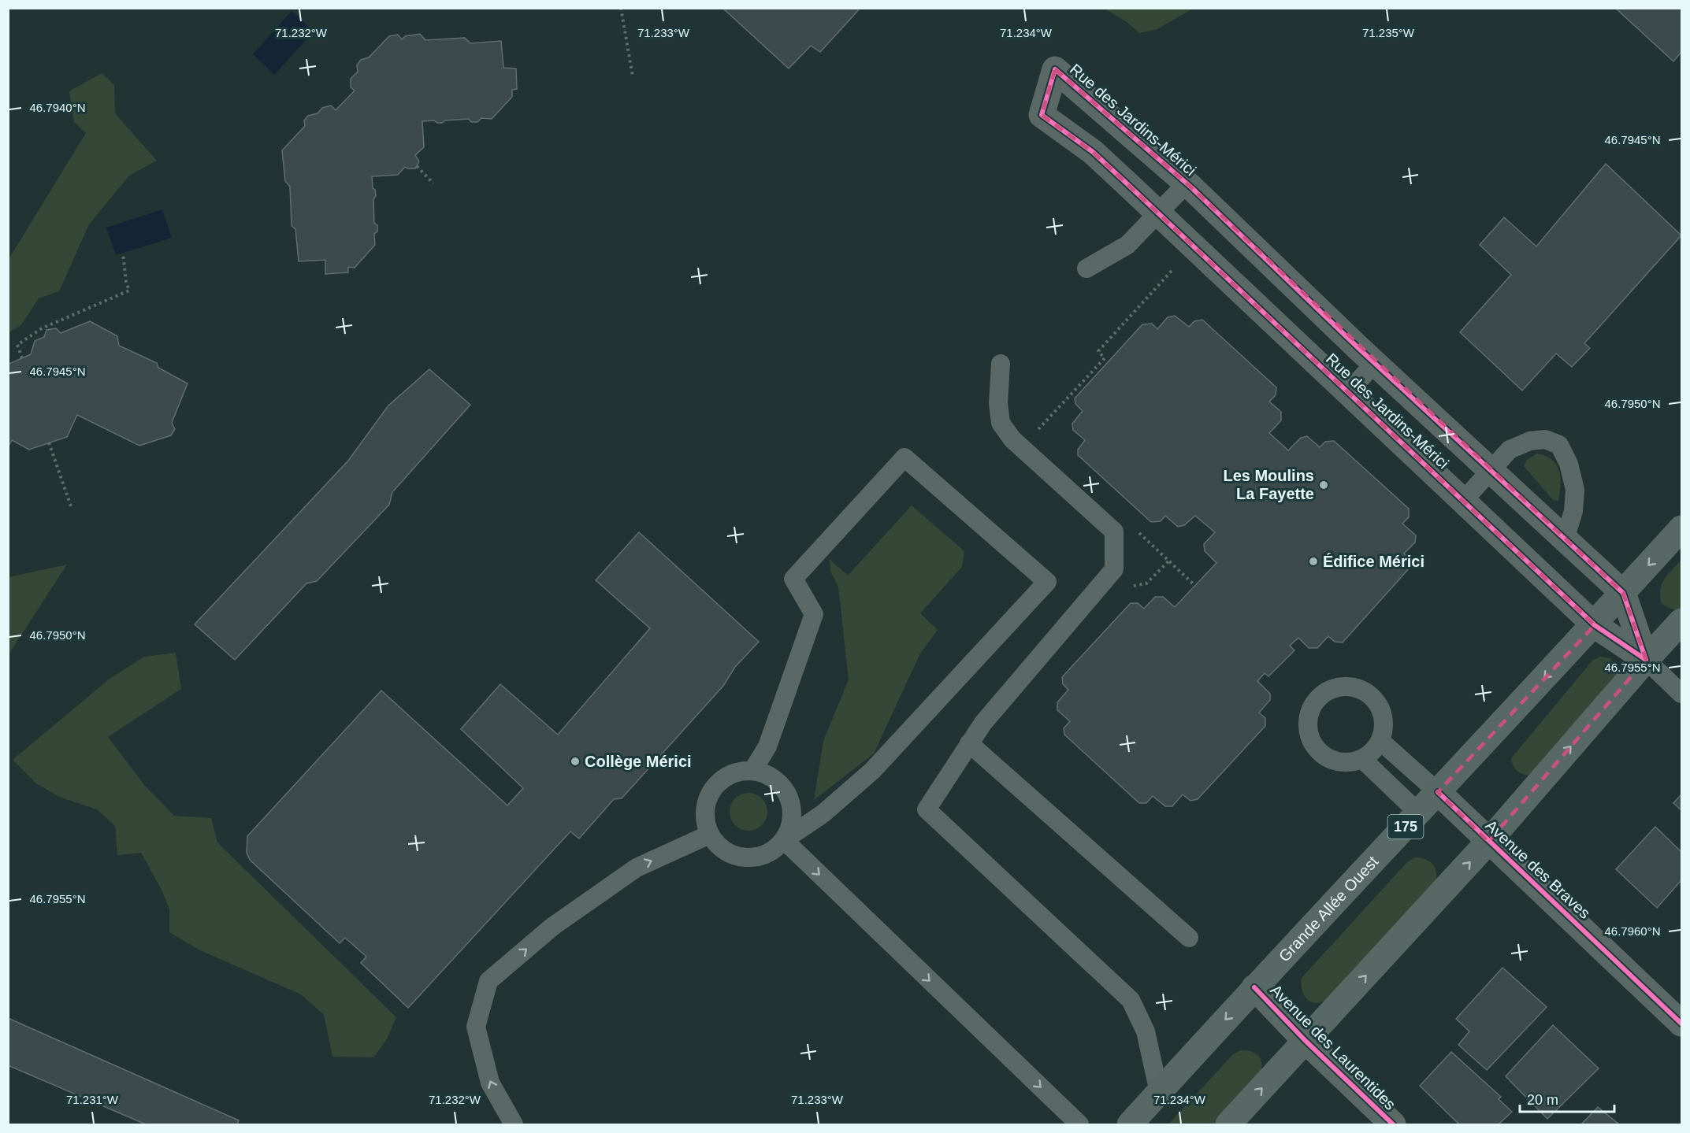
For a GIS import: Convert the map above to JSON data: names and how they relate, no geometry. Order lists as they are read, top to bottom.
{
  "streets": {
    "main road": ["175", "Grande Allée Ouest"],
    "street": ["Rue des Jardins-Mérici", "Avenue des Braves", "Avenue des Laurentides"]
  },
  "crossings": [
    ["Rue des Jardins-Mérici", "Grande Allée Ouest"],
    ["Avenue des Braves", "Grande Allée Ouest"],
    ["Grande Allée Ouest", "Avenue des Laurentides"]
  ],
  "places": ["Les Moulins La Fayette", "Édifice Mérici", "Collège Mérici"],
  "scale_bar": "20 m",
  "coordinates": [
    "71.232°W",
    "71.233°W",
    "71.234°W",
    "71.235°W",
    "46.7940°N",
    "46.7945°N",
    "46.7950°N",
    "46.7955°N",
    "46.7960°N",
    "71.231°W"
  ]
}
